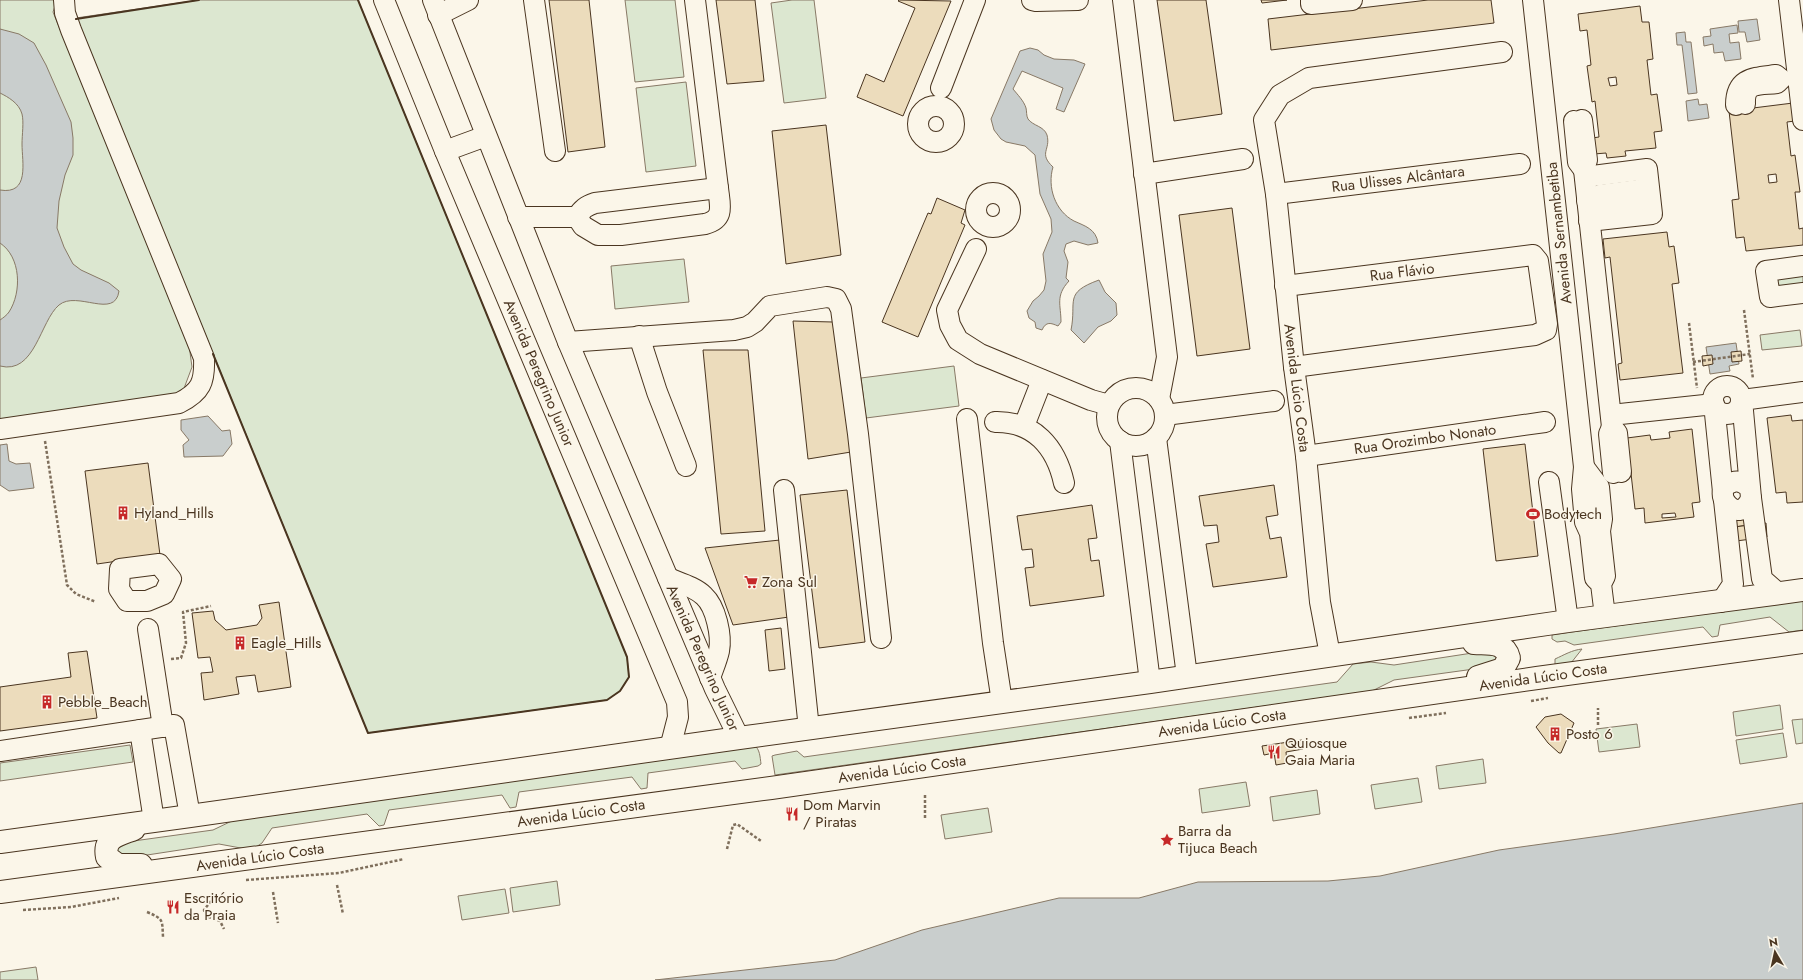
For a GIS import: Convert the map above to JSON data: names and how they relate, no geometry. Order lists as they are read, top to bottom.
{
  "streets": {
    "main road": ["Avenida Lúcio Costa"],
    "street": [
      "Rua Ulisses Alcântara",
      "Avenida Sernambetiba",
      "Rua Flávio",
      "Avenida Peregrino Junior",
      "Rua Orozimbo Nonato"
    ]
  },
  "crossings": [
    ["Rua Ulisses Alcântara", "Avenida Lúcio Costa"],
    ["Rua Flávio", "Avenida Lúcio Costa"],
    ["Avenida Lúcio Costa", "Rua Orozimbo Nonato"]
  ],
  "places": {
    "building": [
      "Hyland_Hills",
      "Eagle_Hills",
      "Pebble_Beach",
      "Posto 6"
    ],
    "sports": ["Bodytech"],
    "supermarket": ["Zona Sul"],
    "restaurant": ["Quiosque Gaia Maria", "Dom Marvin / Piratas", "Escritório da Praia"],
    "place": ["Barra da Tijuca Beach"]
  },
  "north": "top"
}
